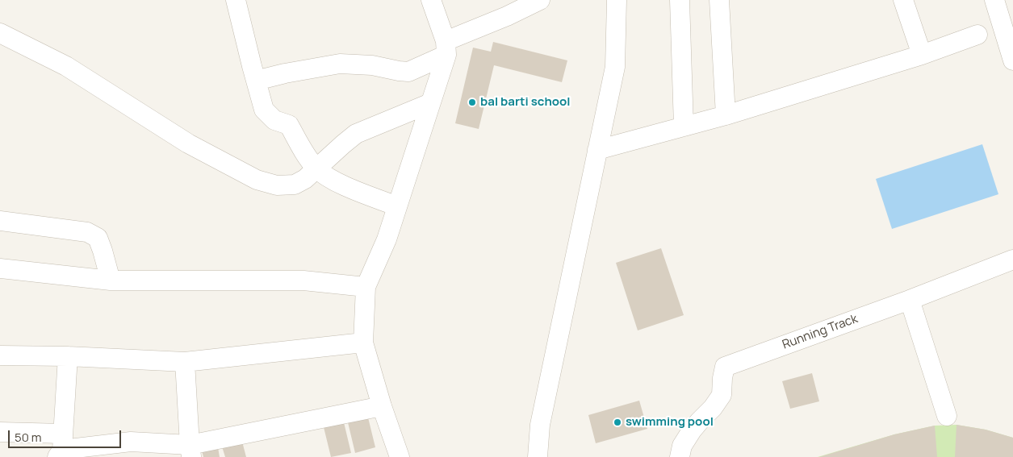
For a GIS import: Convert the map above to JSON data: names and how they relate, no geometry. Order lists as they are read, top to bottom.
{
  "streets": {
    "street": ["Running Track"]
  },
  "places": ["bal barti school", "swimming pool"],
  "scale_bar": "50 m"
}
